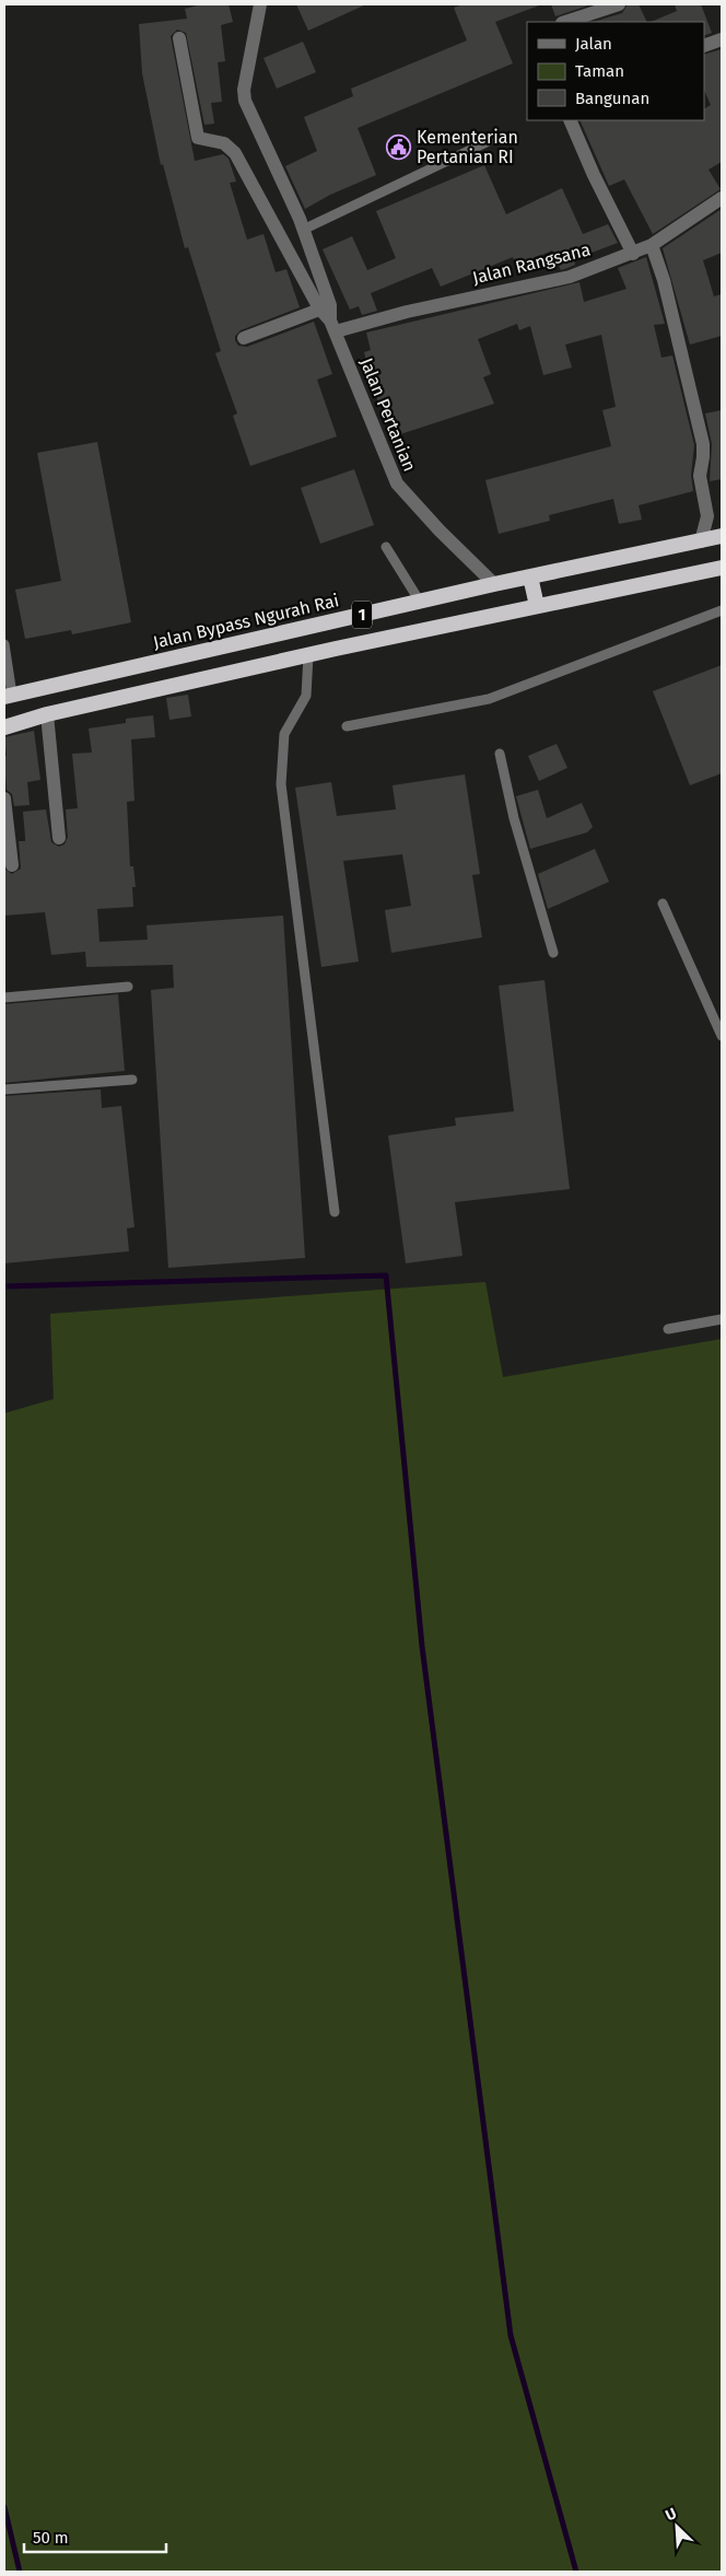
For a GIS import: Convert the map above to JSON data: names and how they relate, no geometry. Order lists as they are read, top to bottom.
{
  "streets": {
    "highway": ["1", "Jalan Bypass Ngurah Rai"],
    "street": ["Jalan Rangsana", "Jalan Pertanian"]
  },
  "crossings": [
    ["Jalan Rangsana", "Jalan Pertanian"],
    ["Jalan Pertanian", "Jalan Bypass Ngurah Rai"]
  ],
  "places": {
    "public building": ["Kementerian Pertanian RI"]
  },
  "legend": ["Jalan", "Taman", "Bangunan"],
  "scale_bar": "50 m",
  "north": "top left"
}
